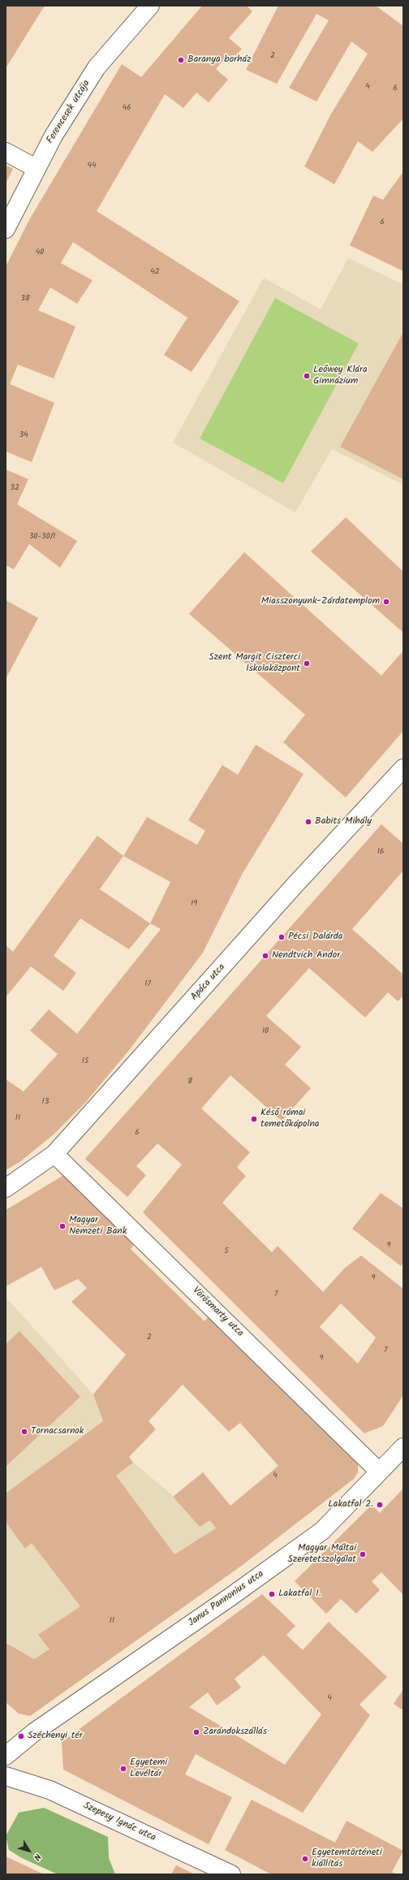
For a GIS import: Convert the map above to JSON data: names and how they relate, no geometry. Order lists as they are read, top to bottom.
{
  "streets": {
    "street": [
      "Ferencesek utcája",
      "Apáca utca",
      "Vörösmarty utca",
      "Janus Pannonius utca",
      "Szepesy Ignác utca"
    ]
  },
  "crossings": [
    ["Apáca utca", "Vörösmarty utca"],
    ["Vörösmarty utca", "Janus Pannonius utca"]
  ],
  "places": [
    "Baranya borház",
    "Leőwey Klára Gimnázium",
    "Miasszonyunk-Zárdatemplom",
    "Szent Margit Ciszterci Iskolaközpont",
    "Babits Mihály",
    "Pécsi Dalárda",
    "Nendtvich Andor",
    "Késő római temetőkápolna",
    "Magyar Nemzeti Bank",
    "Tornacsarnok",
    "Lakatfal 2.",
    "Magyar Máltai Szeretetszolgálat",
    "Lakatfal 1.",
    "Zarándokszállás",
    "Széchenyi tér",
    "Egyetemi Levéltár",
    "Egyetemtörténeti kiállítás"
  ],
  "house_numbers": [
    "2",
    "4",
    "6",
    "46",
    "44",
    "6",
    "40",
    "42",
    "38",
    "34",
    "32",
    "30-30/1",
    "16",
    "19",
    "17",
    "10",
    "15",
    "8",
    "13",
    "11",
    "6",
    "9",
    "5",
    "9",
    "7",
    "2",
    "7",
    "9",
    "4",
    "11",
    "4"
  ],
  "north": "bottom right"
}
